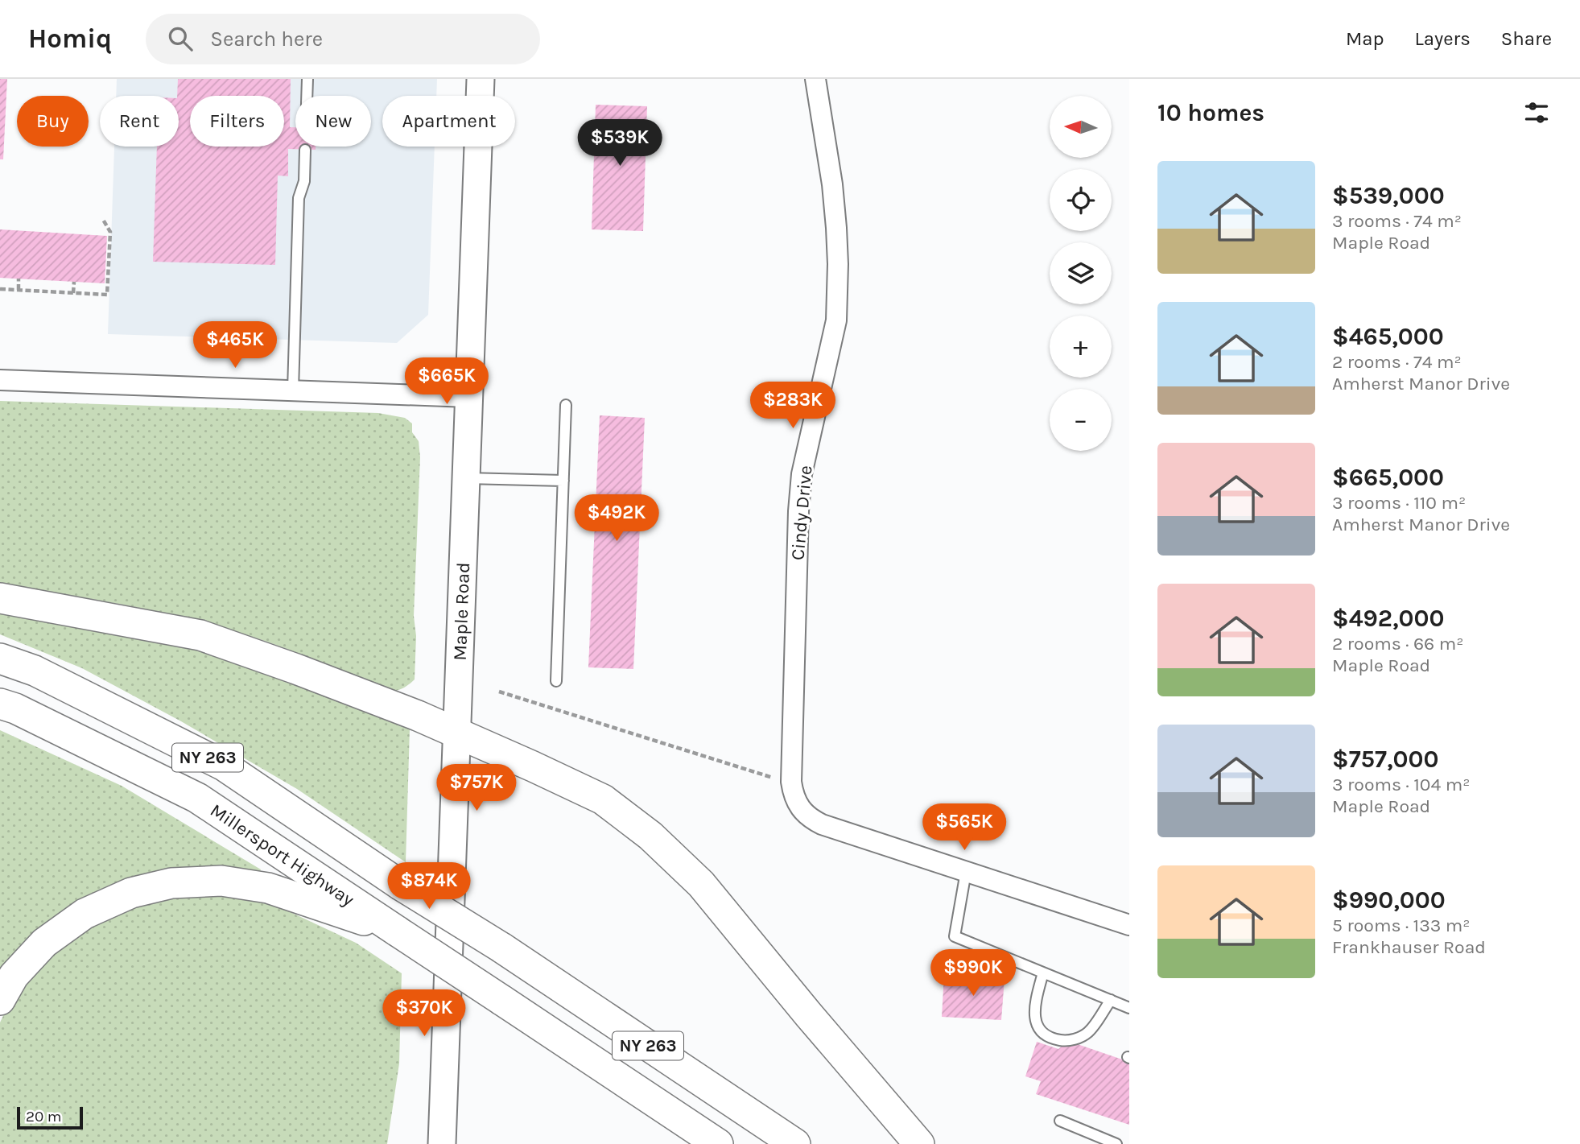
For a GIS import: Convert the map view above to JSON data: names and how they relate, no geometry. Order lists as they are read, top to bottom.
{
  "streets": {
    "main road": ["Maple Road", "NY 263", "Millersport Highway"],
    "street": ["Cindy Drive"]
  },
  "scale_bar": "20 m",
  "north": "left",
  "page": {
    "header": "Homiq",
    "search": "Search here",
    "nav": ["Map", "Layers", "Share"],
    "heading": "10 homes",
    "map_buttons": ["+", "−"],
    "chip": [
      "Buy",
      "Rent",
      "Filters",
      "New",
      "Apartment"
    ],
    "price": [
      "$539K",
      "$465K",
      "$665K",
      "$283K",
      "$492K",
      "$757K",
      "$565K",
      "$874K",
      "$990K",
      "$370K"
    ],
    "list": [
      {
        "name": "$539,000",
        "note": "3 rooms · 74 m² · Maple Road"
      },
      {
        "name": "$465,000",
        "note": "2 rooms · 74 m² · Amherst Manor Drive"
      },
      {
        "name": "$665,000",
        "note": "3 rooms · 110 m² · Amherst Manor Drive"
      },
      {
        "name": "$492,000",
        "note": "2 rooms · 66 m² · Maple Road"
      },
      {
        "name": "$757,000",
        "note": "3 rooms · 104 m² · Maple Road"
      },
      {
        "name": "$990,000",
        "note": "5 rooms · 133 m² · Frankhauser Road"
      }
    ],
    "scale": "20 m"
  }
}
